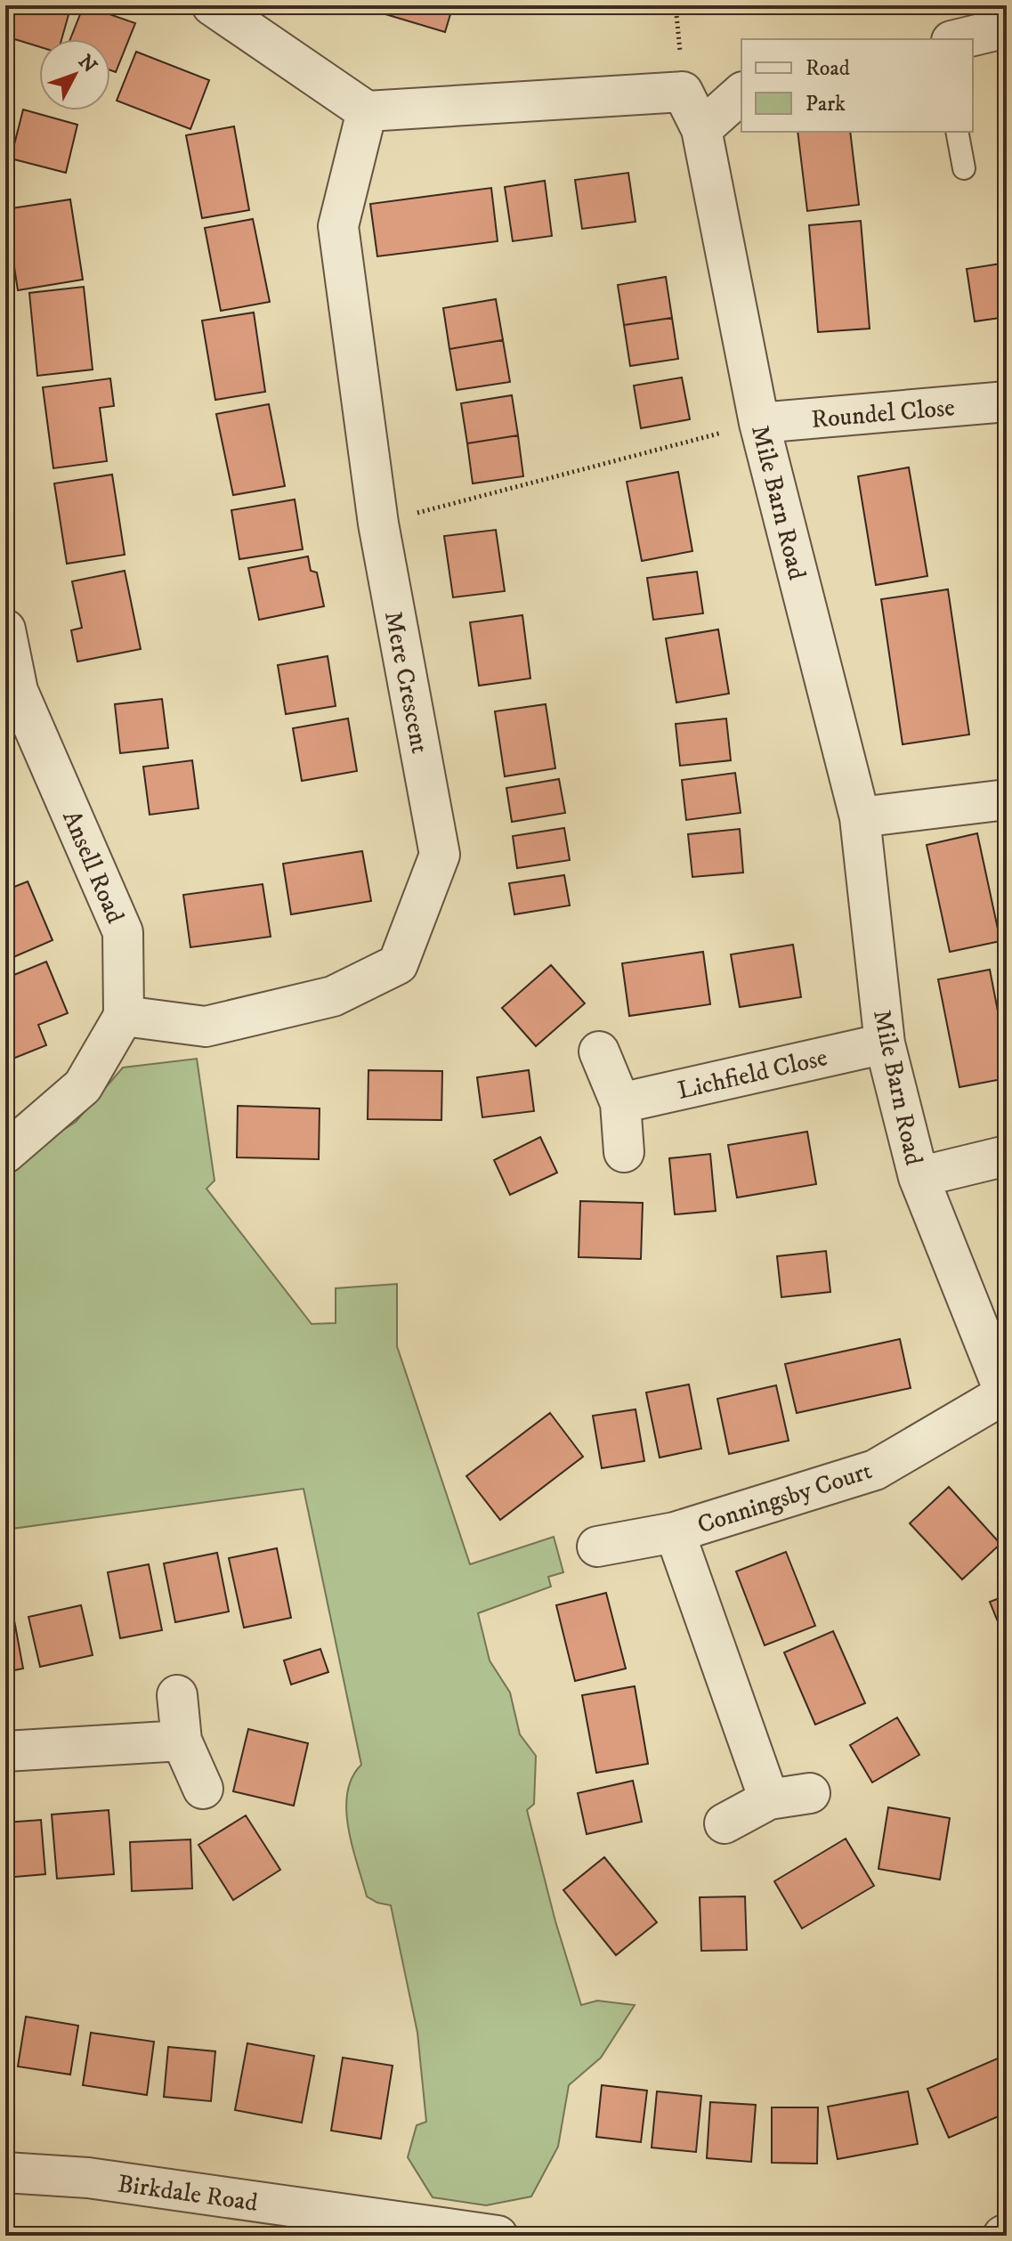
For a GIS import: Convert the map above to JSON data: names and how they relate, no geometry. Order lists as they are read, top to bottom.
{
  "streets": {
    "street": [
      "Roundel Close",
      "Mile Barn Road",
      "Mere Crescent",
      "Ansell Road",
      "Lichfield Close",
      "Conningsby Court",
      "Birkdale Road"
    ]
  },
  "crossings": [
    ["Roundel Close", "Mile Barn Road"],
    ["Mile Barn Road", "Mere Crescent"],
    ["Mile Barn Road", "Lichfield Close"],
    ["Mile Barn Road", "Conningsby Court"],
    ["Mere Crescent", "Ansell Road"]
  ],
  "legend": ["Road", "Park"],
  "north": "top right"
}
